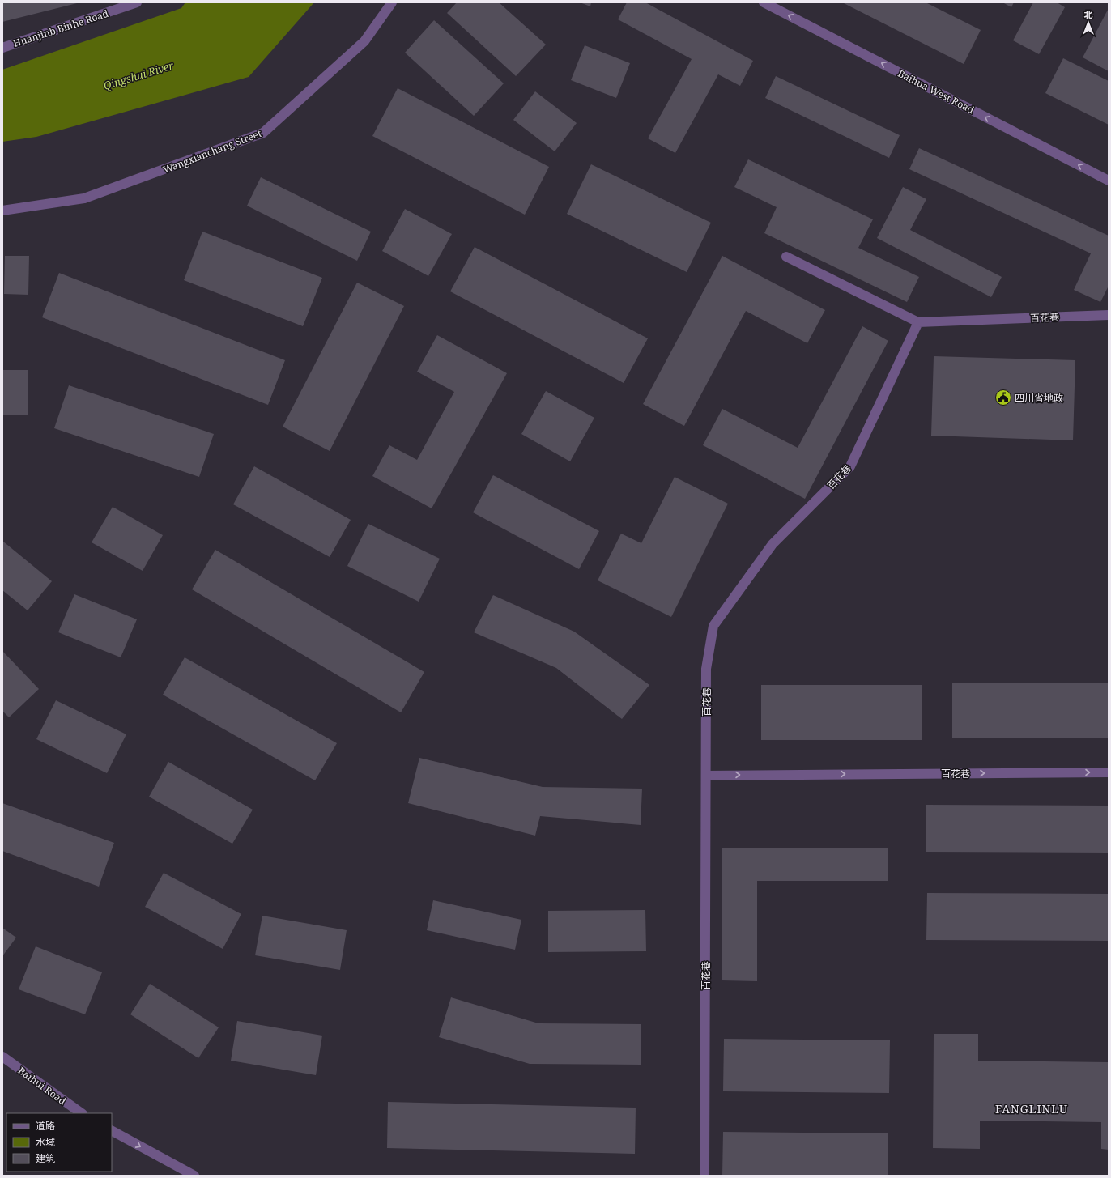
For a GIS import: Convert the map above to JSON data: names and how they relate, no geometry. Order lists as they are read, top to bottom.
{
  "streets": {
    "street": [
      "Huanjinb Binhe Road",
      "Baihua West Road",
      "Wangxianchang Street",
      "百花巷",
      "Baihui Road"
    ]
  },
  "one_way": ["Baihua West Road"],
  "districts": ["FANGLINLU"],
  "water": ["Qingshui River"],
  "places": {
    "public building": ["四川省地政"]
  },
  "legend": ["道路", "水域", "建筑"],
  "north": "top"
}
